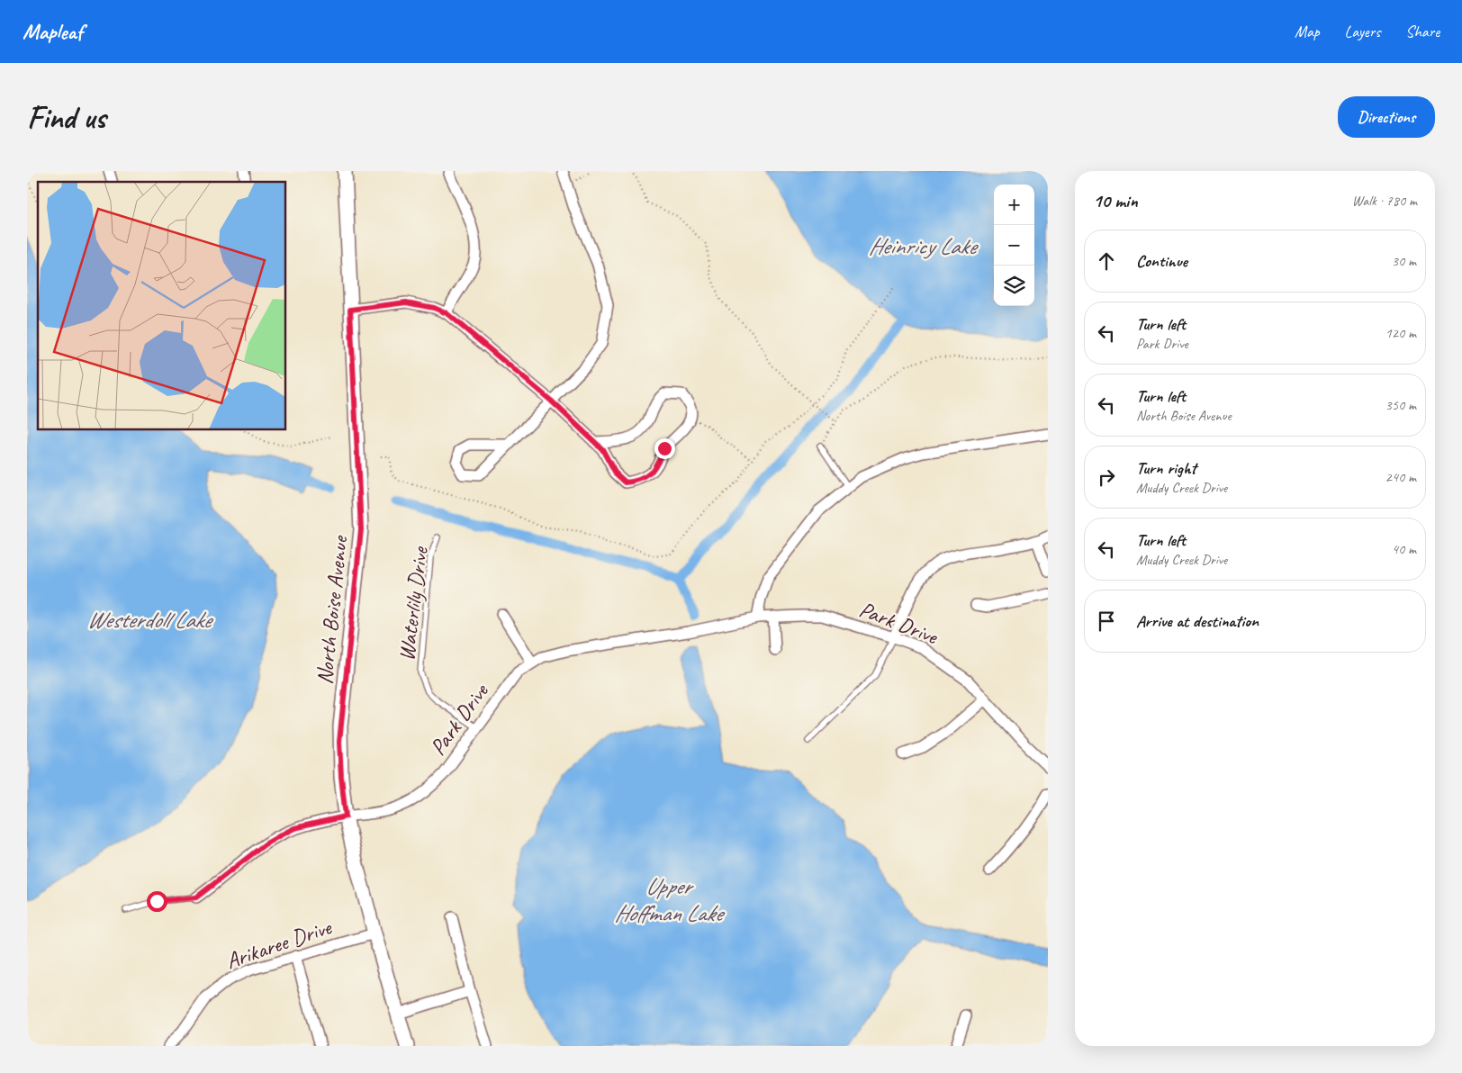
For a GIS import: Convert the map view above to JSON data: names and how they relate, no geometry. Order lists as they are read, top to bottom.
{
  "streets": {
    "street": ["North Boise Avenue", "Park Drive", "Arikaree Drive"],
    "lane": ["Waterlily Drive"]
  },
  "crossings": [
    ["Waterlily Drive", "Park Drive"],
    ["North Boise Avenue", "Park Drive"],
    ["North Boise Avenue", "Arikaree Drive"]
  ],
  "water": ["Heinricy Lake", "Westerdoll Lake", "Upper Hoffman Lake"],
  "page": {
    "header": "Mapleaf",
    "nav": ["Map", "Layers", "Share"],
    "buttons": "Directions",
    "title": "Find us",
    "heading": ["10 min", "Walk · 780 m"],
    "map_buttons": ["+", "−"],
    "list": [
      ["Continue", "30 m"],
      ["Turn left", "Park Drive", "120 m"],
      ["Turn left", "North Boise Avenue", "350 m"],
      ["Turn right", "Muddy Creek Drive", "240 m"],
      ["Turn left", "Muddy Creek Drive", "40 m"],
      "Arrive at destination"
    ]
  }
}
